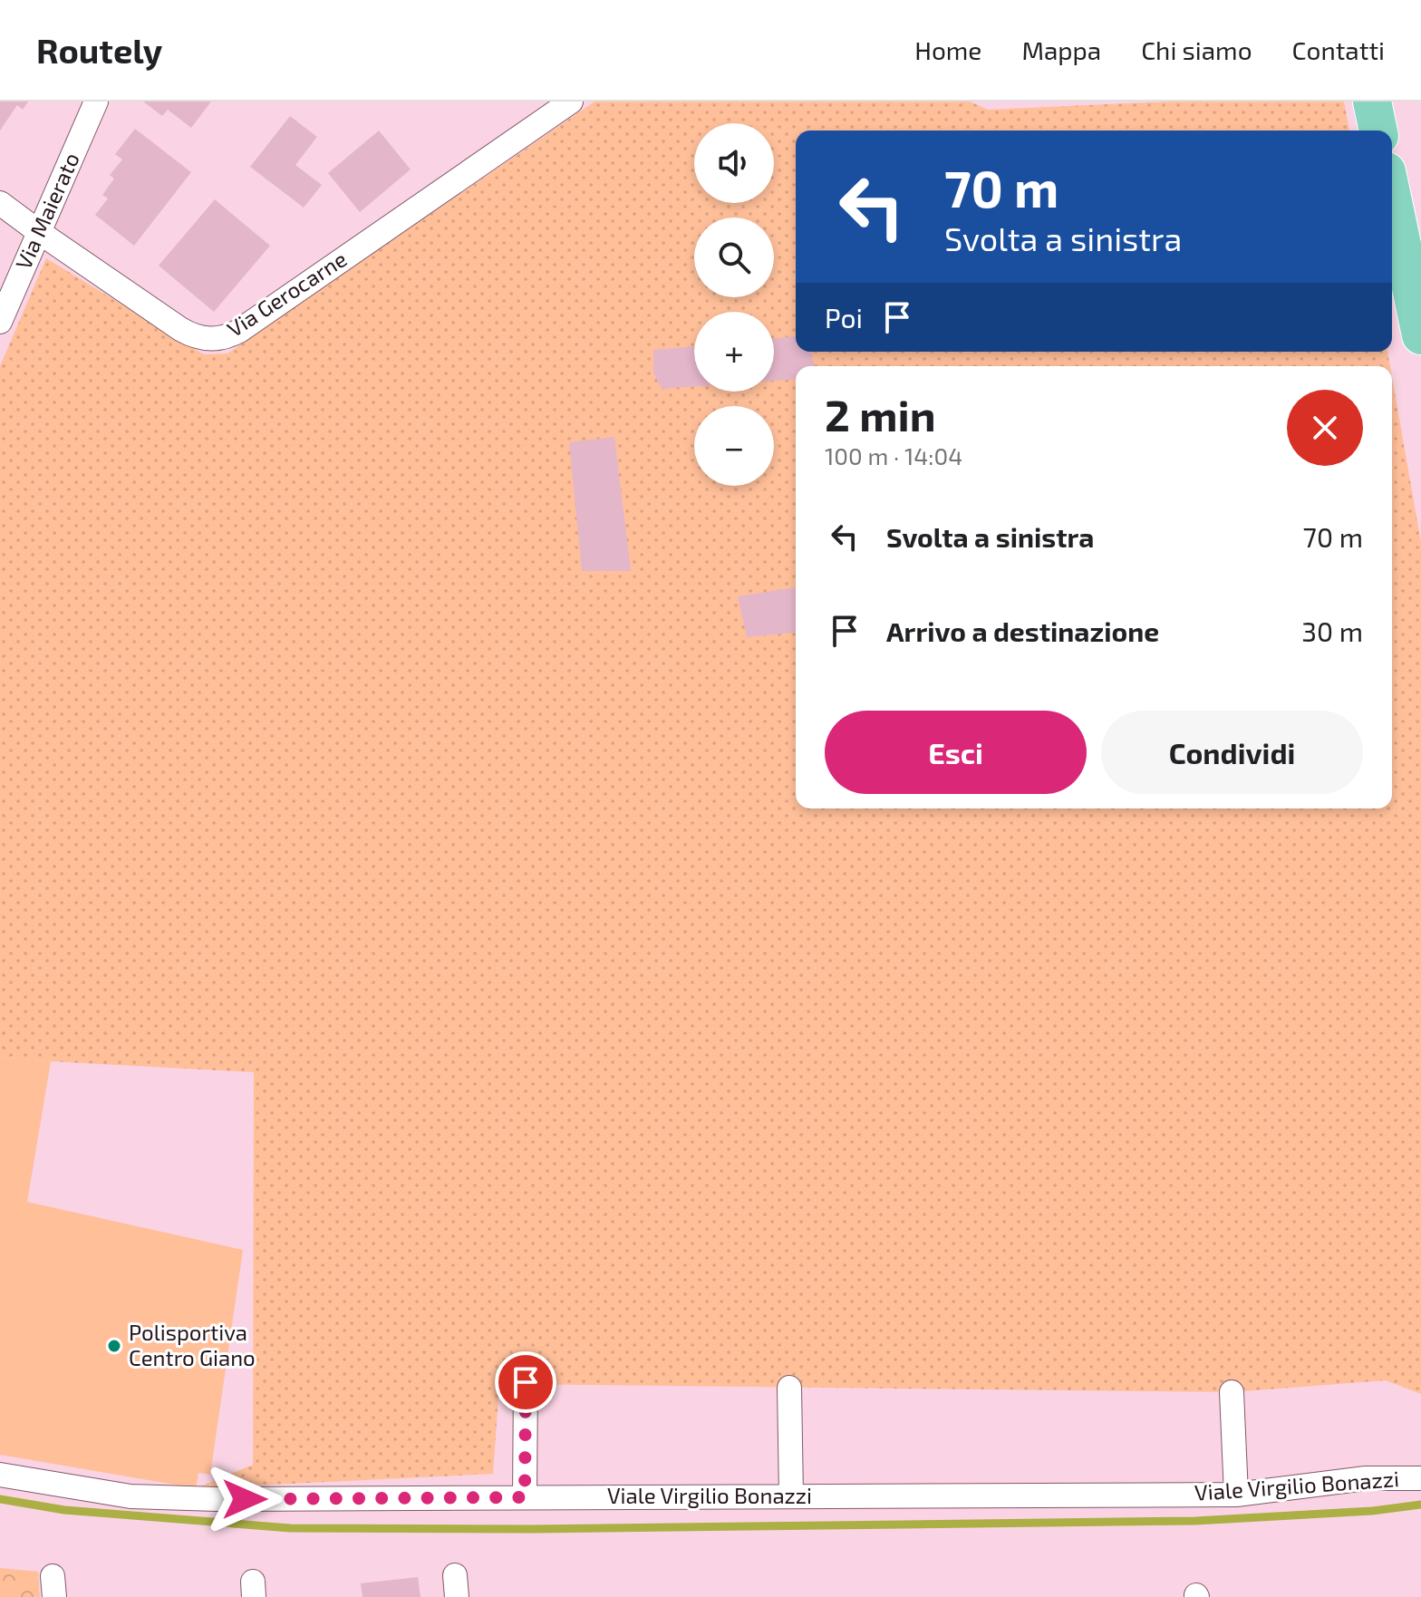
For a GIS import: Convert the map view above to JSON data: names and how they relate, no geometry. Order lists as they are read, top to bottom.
{
  "streets": {
    "street": ["Via Maierato", "Via Gerocarne", "Viale Virgilio Bonazzi"]
  },
  "crossings": [
    ["Via Maierato", "Via Gerocarne"]
  ],
  "places": ["Polisportiva Centro Giano"],
  "page": {
    "header": "Routely",
    "nav": [
      "Home",
      "Mappa",
      "Chi siamo",
      "Contatti"
    ],
    "map_buttons": ["+", "−"],
    "turn": ["70 m", "Svolta a sinistra"],
    "then": "Poi",
    "heading": ["2 min", "100 m · 14:04"],
    "list": [
      {
        "name": "Svolta a sinistra",
        "value": "70 m"
      },
      {
        "name": "Arrivo a destinazione",
        "value": "30 m"
      }
    ],
    "buttons": ["Esci", "Condividi"]
  }
}
